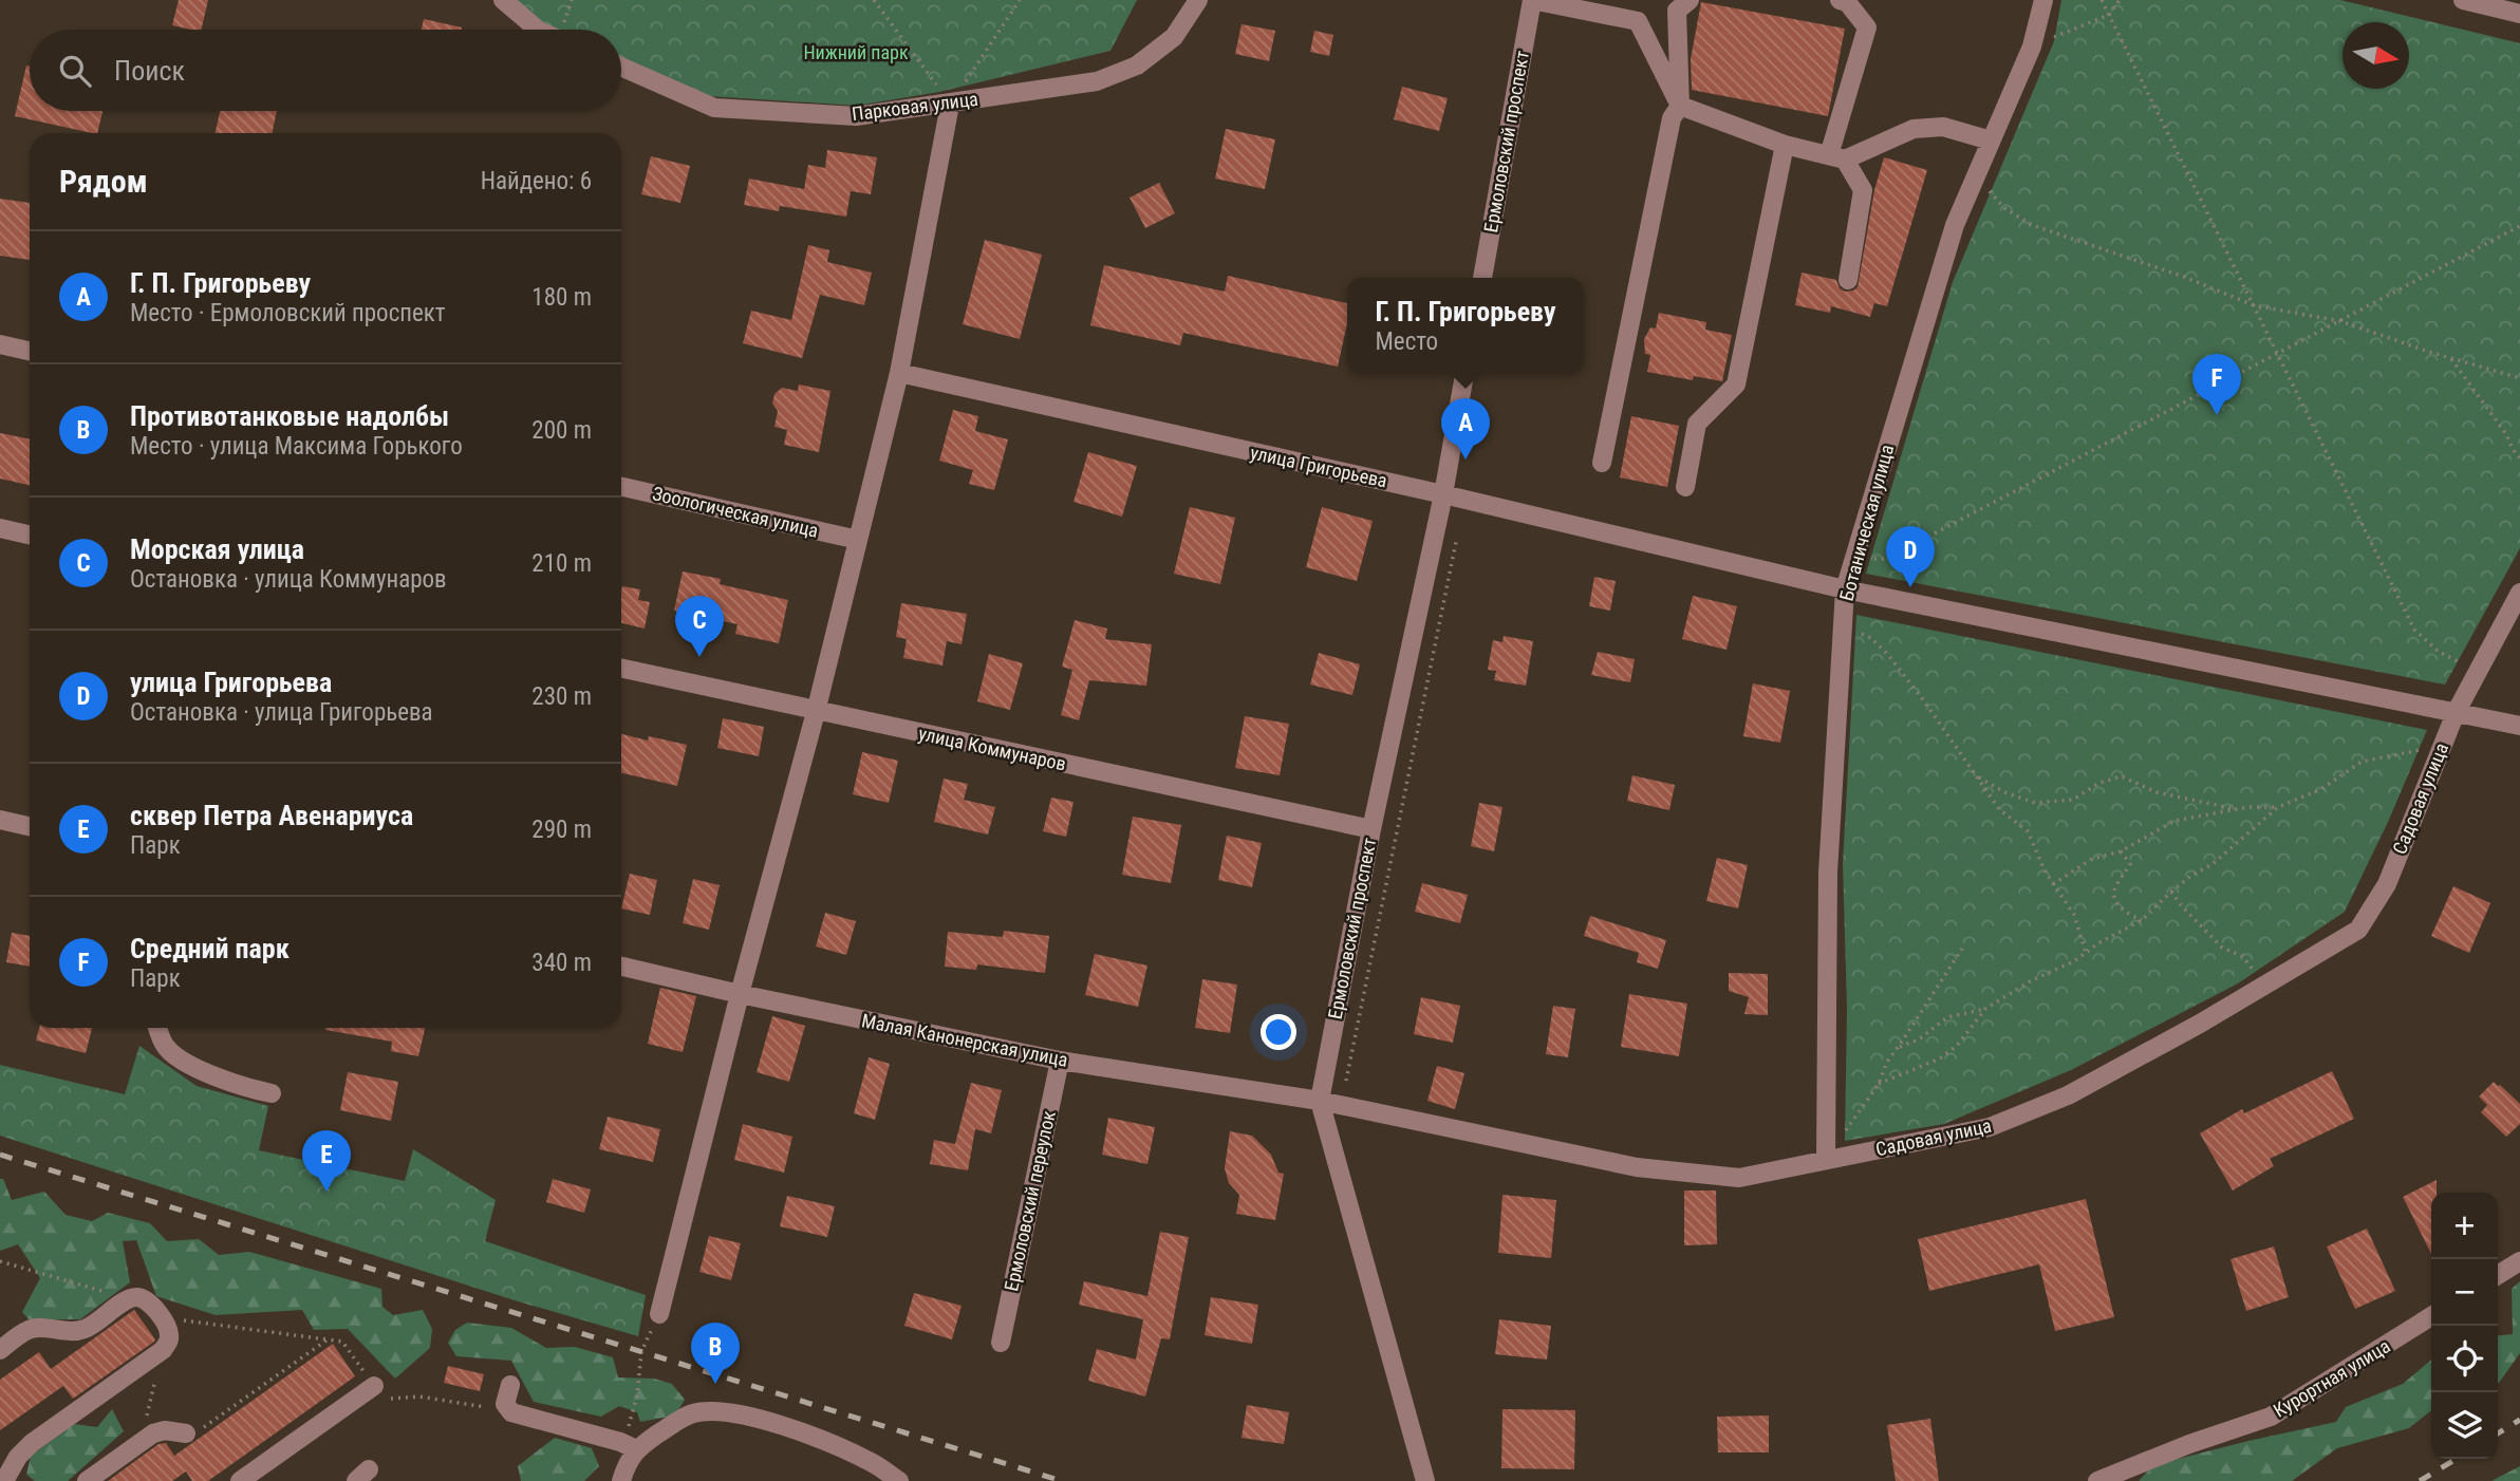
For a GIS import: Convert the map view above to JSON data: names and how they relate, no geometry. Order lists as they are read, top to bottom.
{
  "streets": {
    "street": [
      "Парковая улица",
      "Ермоловский проспект",
      "улица Григорьева",
      "Зоологическая улица",
      "Ботаническая улица",
      "улица Коммунаров",
      "Садовая улица",
      "Малая Канонерская улица",
      "Ермоловский переулок",
      "Курортная улица"
    ]
  },
  "crossings": [
    ["Ермоловский проспект", "улица Григорьева"],
    ["Ермоловский проспект", "улица Коммунаров"],
    ["Ермоловский проспект", "Садовая улица"],
    ["Ермоловский проспект", "Малая Канонерская улица"],
    ["улица Григорьева", "Ботаническая улица"],
    ["улица Григорьева", "Садовая улица"],
    ["Ботаническая улица", "Садовая улица"],
    ["Садовая улица", "Малая Канонерская улица"],
    ["Малая Канонерская улица", "Ермоловский переулок"]
  ],
  "parks": ["Нижний парк"],
  "north": "right",
  "page": {
    "search": "Поиск",
    "heading": ["Рядом", "Найдено: 6"],
    "list": [
      {
        "mark": "A",
        "name": "Г. П. Григорьеву",
        "note": "Место · Ермоловский проспект",
        "value": "180 m"
      },
      {
        "mark": "B",
        "name": "Противотанковые надолбы",
        "note": "Место · улица Максима Горького",
        "value": "200 m"
      },
      {
        "mark": "C",
        "name": "Морская улица",
        "note": "Остановка · улица Коммунаров",
        "value": "210 m"
      },
      {
        "mark": "D",
        "name": "улица Григорьева",
        "note": "Остановка · улица Григорьева",
        "value": "230 m"
      },
      {
        "mark": "E",
        "name": "сквер Петра Авенариуса",
        "note": "Парк",
        "value": "290 m"
      },
      {
        "mark": "F",
        "name": "Средний парк",
        "note": "Парк",
        "value": "340 m"
      }
    ],
    "popup": ["Г. П. Григорьеву", "Место"],
    "pins": [
      "F",
      "A",
      "D",
      "C",
      "E",
      "B"
    ],
    "map_buttons": ["+", "−"]
  }
}
